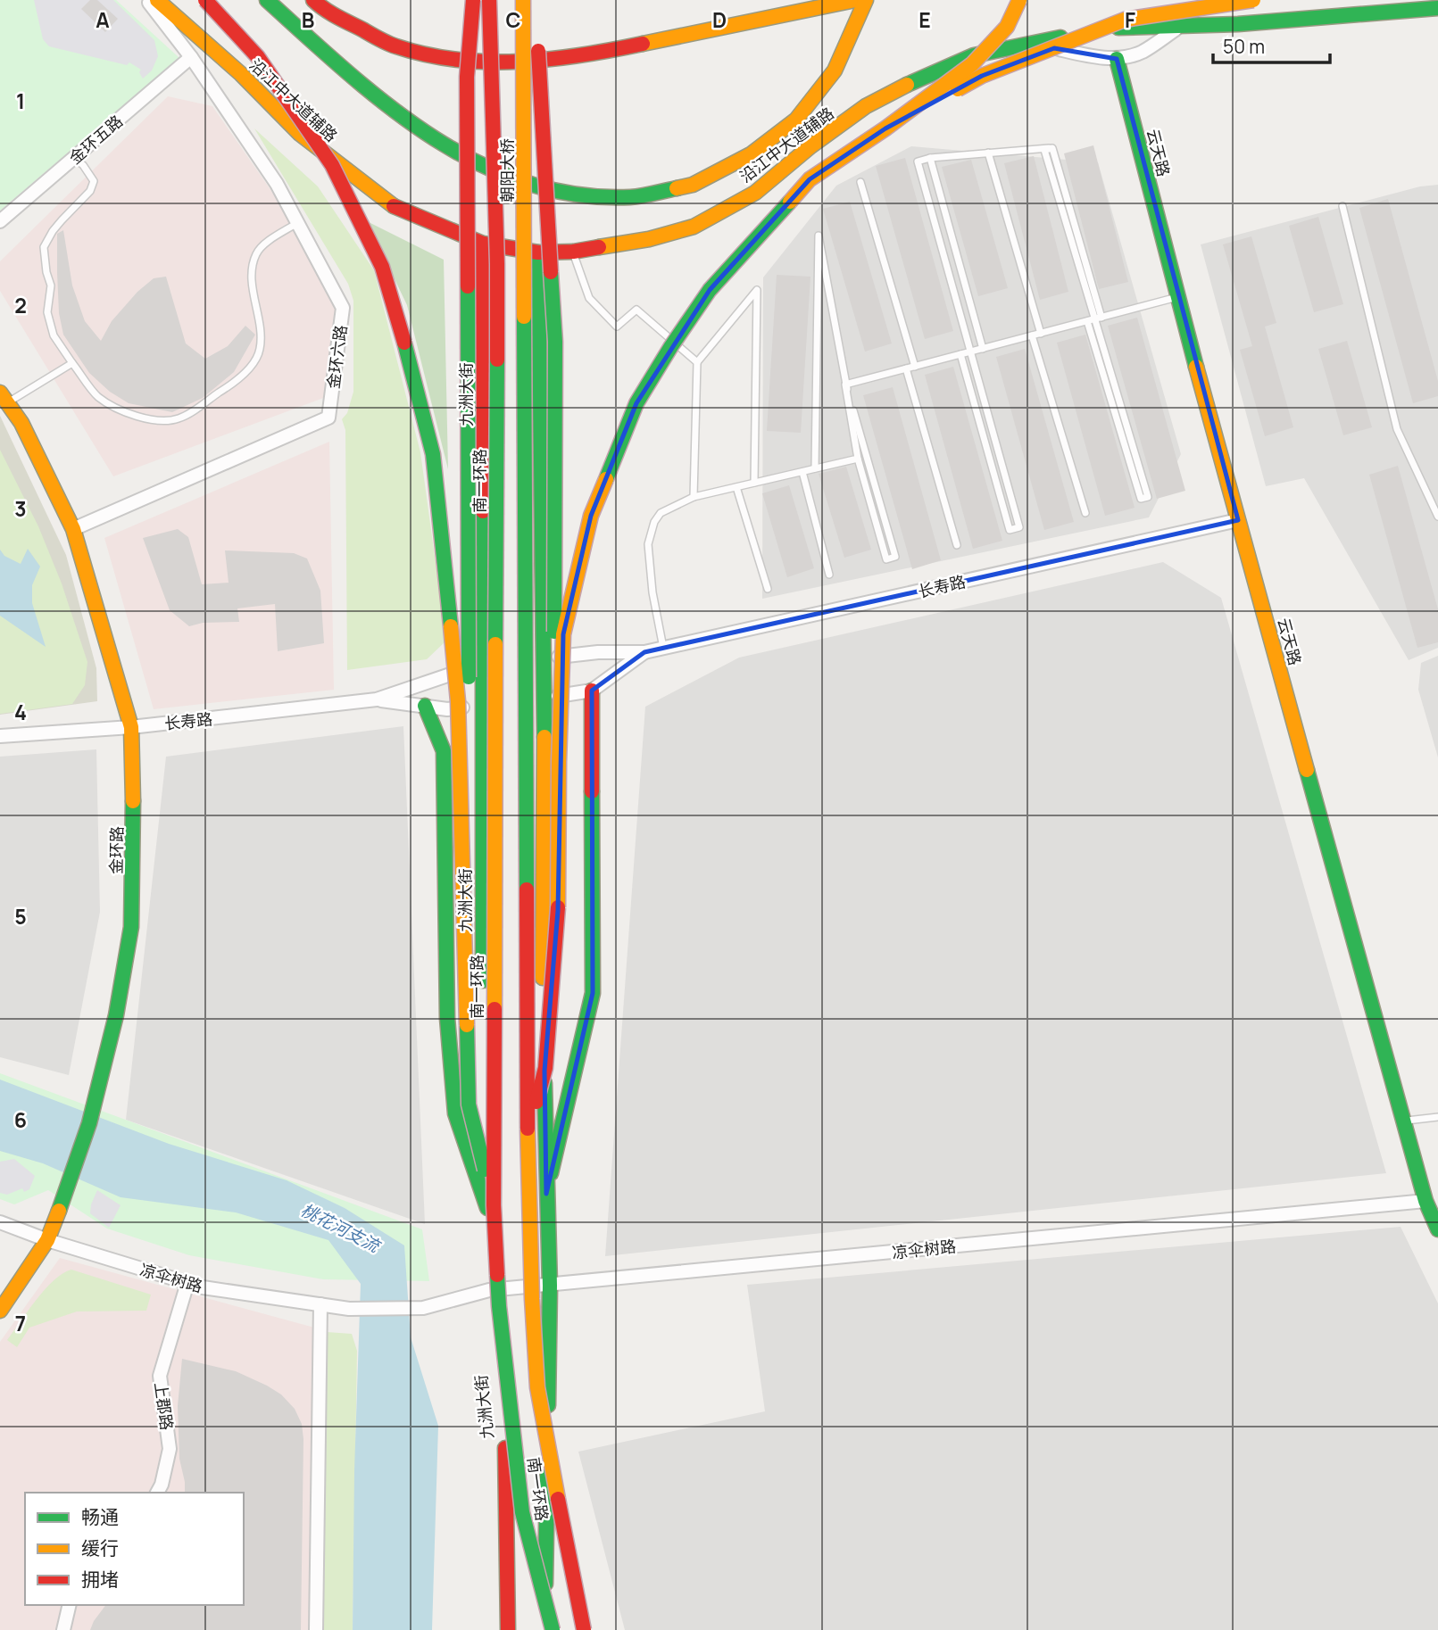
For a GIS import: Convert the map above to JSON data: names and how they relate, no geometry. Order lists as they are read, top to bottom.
{
  "streets": {
    "main road": [
      "沿江中大道辅路",
      "云天路",
      "朝阳大桥",
      "九洲大街",
      "南一环路",
      "金环路"
    ],
    "street": [
      "金环五路",
      "金环六路",
      "长寿路",
      "凉伞树路",
      "上郡路"
    ]
  },
  "crossings": [
    ["沿江中大道辅路", "九洲大街"],
    ["金环五路", "金环六路"],
    ["云天路", "长寿路"],
    ["云天路", "凉伞树路"],
    ["朝阳大桥", "南一环路"],
    ["金环六路", "金环路"],
    ["九洲大街", "南一环路"],
    ["九洲大街", "长寿路"],
    ["九洲大街", "凉伞树路"],
    ["长寿路", "金环路"],
    ["金环路", "凉伞树路"],
    ["凉伞树路", "上郡路"]
  ],
  "water": ["桃花河支流"],
  "legend": ["畅通", "缓行", "拥堵"],
  "scale_bar": "50 m",
  "grid": {
    "columns": [
      "A",
      "B",
      "C",
      "D",
      "E",
      "F"
    ],
    "rows": [
      "1",
      "2",
      "3",
      "4",
      "5",
      "6",
      "7"
    ]
  }
}
